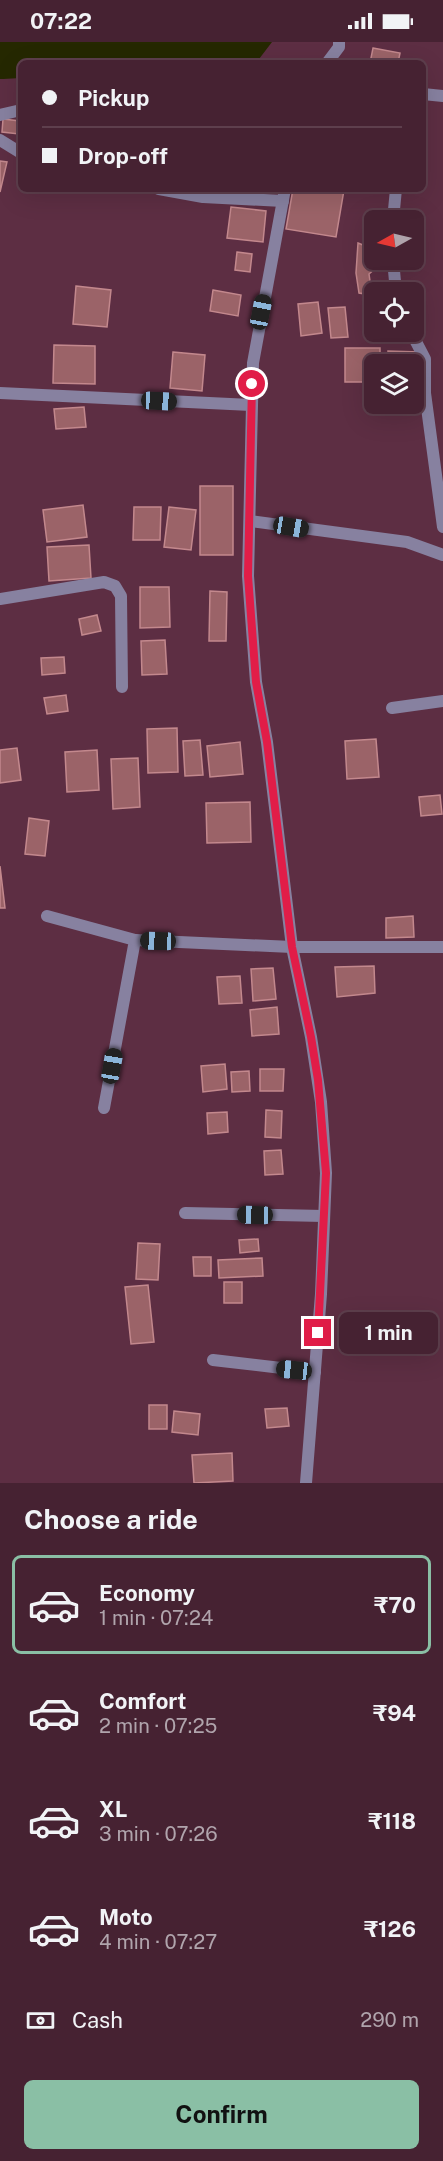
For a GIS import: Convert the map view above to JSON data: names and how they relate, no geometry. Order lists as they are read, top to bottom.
{
  "north": "left",
  "page": {
    "status": "07:22",
    "banner": ["Pickup", "Drop-off"],
    "bubble": "1 min",
    "heading": "Choose a ride",
    "list": [
      {
        "name": "Economy",
        "note": "1 min · 07:24",
        "value": "₹70"
      },
      {
        "name": "Comfort",
        "note": "2 min · 07:25",
        "value": "₹94"
      },
      {
        "name": "XL",
        "note": "3 min · 07:26",
        "value": "₹118"
      },
      {
        "name": "Moto",
        "note": "4 min · 07:27",
        "value": "₹126"
      }
    ],
    "pay": ["Cash", "290 m"],
    "buttons": "Confirm"
  }
}
